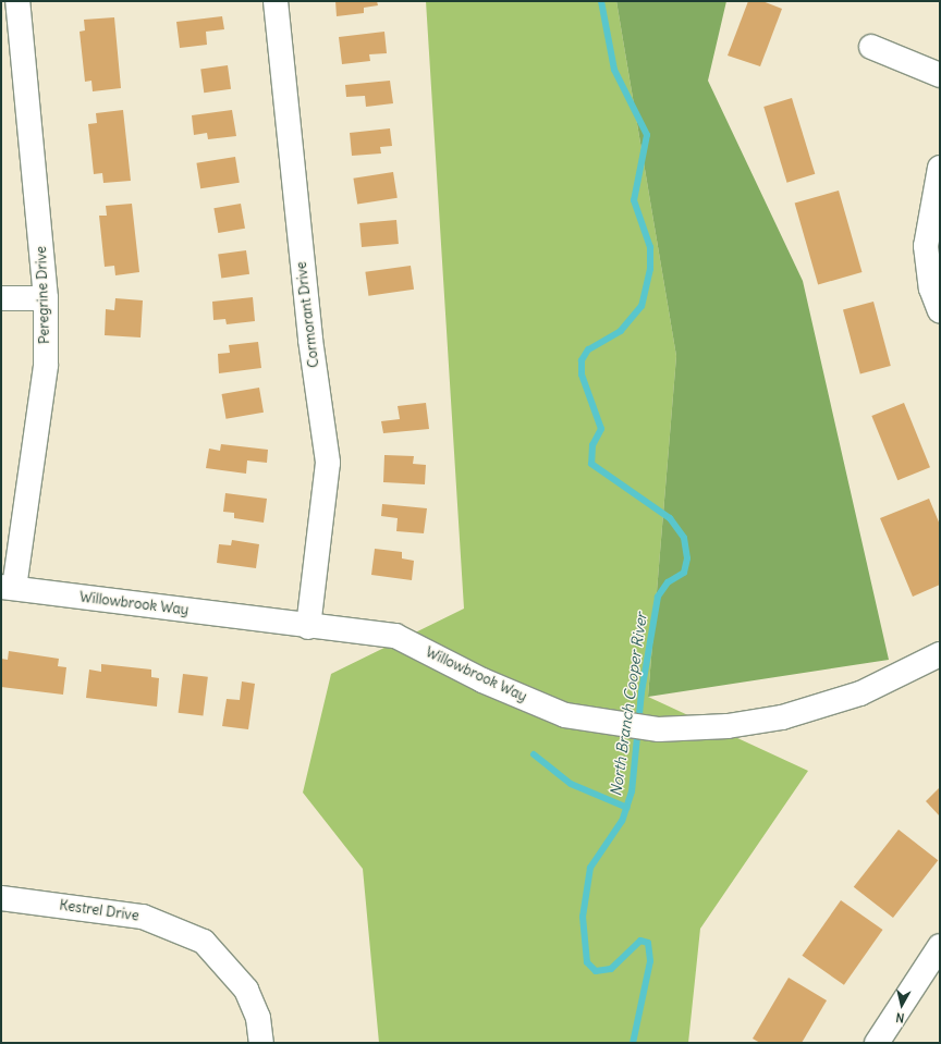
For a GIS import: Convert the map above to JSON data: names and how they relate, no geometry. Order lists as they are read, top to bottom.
{
  "streets": {
    "street": [
      "Peregrine Drive",
      "Cormorant Drive",
      "Willowbrook Way",
      "Kestrel Drive"
    ]
  },
  "crossings": [
    ["Peregrine Drive", "Willowbrook Way"],
    ["Cormorant Drive", "Willowbrook Way"]
  ],
  "water": ["North Branch Cooper River"],
  "north": "bottom"
}
